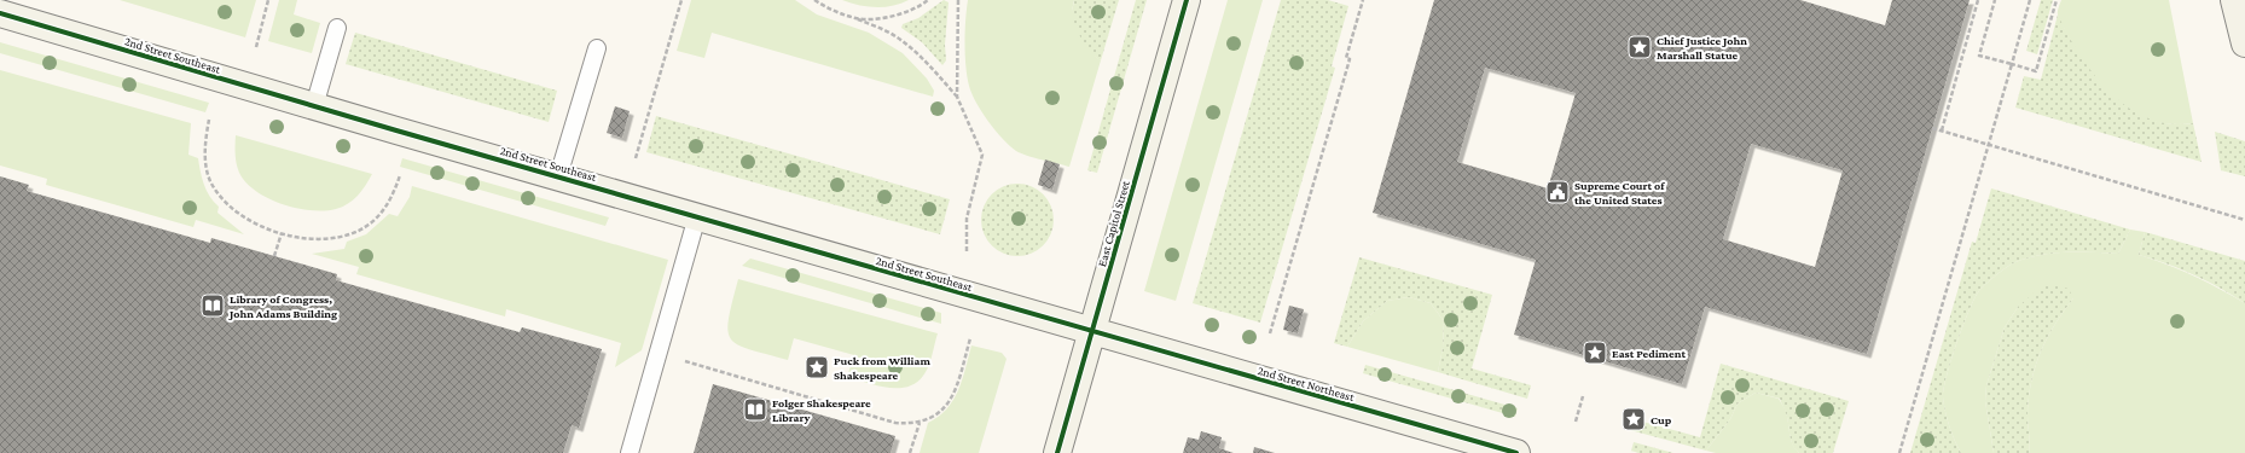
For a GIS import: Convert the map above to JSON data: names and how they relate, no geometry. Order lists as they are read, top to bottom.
{
  "streets": {
    "street": ["2nd Street Southeast", "East Capitol Street", "2nd Street Northeast"]
  },
  "crossings": [
    ["2nd Street Southeast", "East Capitol Street"],
    ["2nd Street Southeast", "2nd Street Northeast"],
    ["East Capitol Street", "2nd Street Northeast"]
  ],
  "places": {
    "place": [
      "Chief Justice John Marshall Statue",
      "East Pediment",
      "Puck from William Shakespeare",
      "Cup"
    ],
    "public building": ["Supreme Court of the United States"],
    "library": ["Library of Congress, John Adams Building", "Folger Shakespeare Library"]
  }
}
